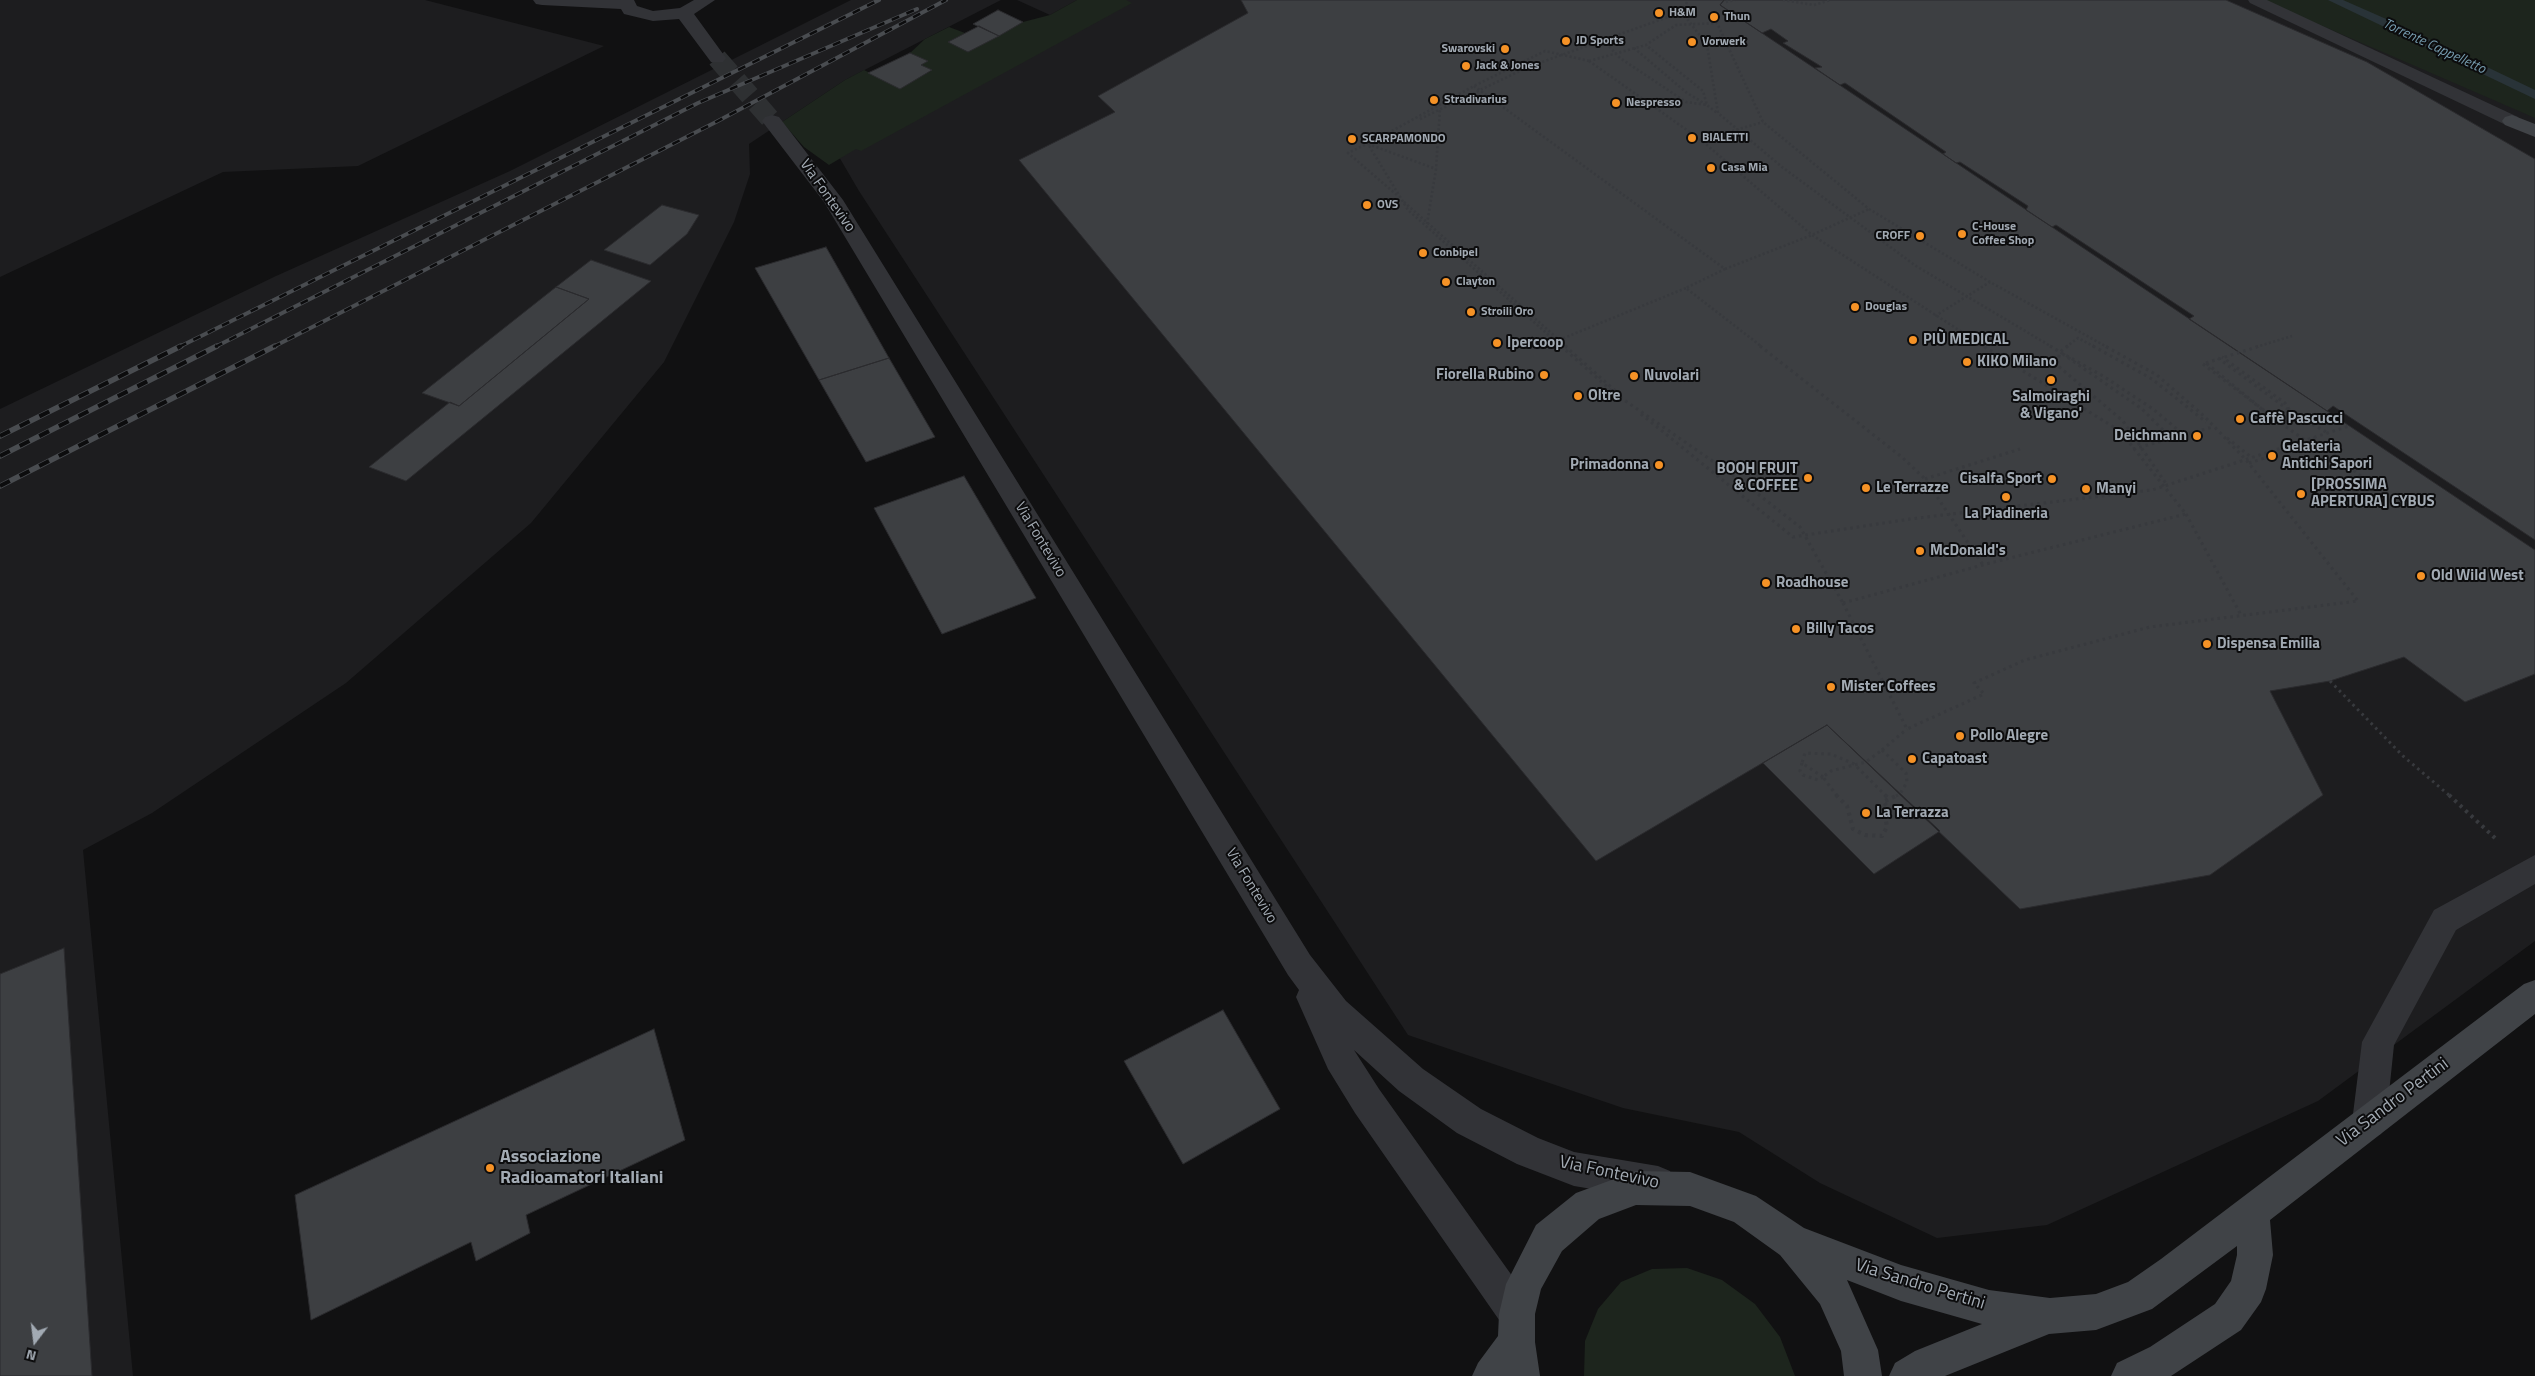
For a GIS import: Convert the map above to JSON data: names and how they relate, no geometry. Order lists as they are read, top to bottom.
{
  "streets": {
    "street": ["Via Fontevivo", "Via Sandro Pertini"]
  },
  "water": ["Torrente Cappelletto"],
  "places": [
    "H&M",
    "Thun",
    "JD Sports",
    "Vorwerk",
    "Swarovski",
    "Jack & Jones",
    "Stradivarius",
    "Nespresso",
    "BIALETTI",
    "SCARPAMONDO",
    "Casa Mia",
    "OVS",
    "C-House Coffee Shop",
    "CROFF",
    "Conbipel",
    "Clayton",
    "Douglas",
    "Stroili Oro",
    "PIÙ MEDICAL",
    "Ipercoop",
    "KIKO Milano",
    "Fiorella Rubino",
    "Nuvolari",
    "Salmoiraghi & Vigano'",
    "Oltre",
    "Caffè Pascucci",
    "Deichmann",
    "Gelateria Antichi Sapori",
    "Primadonna",
    "BOOH FRUIT & COFFEE",
    "Cisalfa Sport",
    "Le Terrazze",
    "Manyi",
    "[PROSSIMA APERTURA] CYBUS",
    "La Piadineria",
    "McDonald's",
    "Old Wild West",
    "Roadhouse",
    "Billy Tacos",
    "Dispensa Emilia",
    "Mister Coffees",
    "Pollo Alegre",
    "Capatoast",
    "La Terrazza",
    "Associazione Radioamatori Italiani"
  ],
  "north": "bottom"
}
